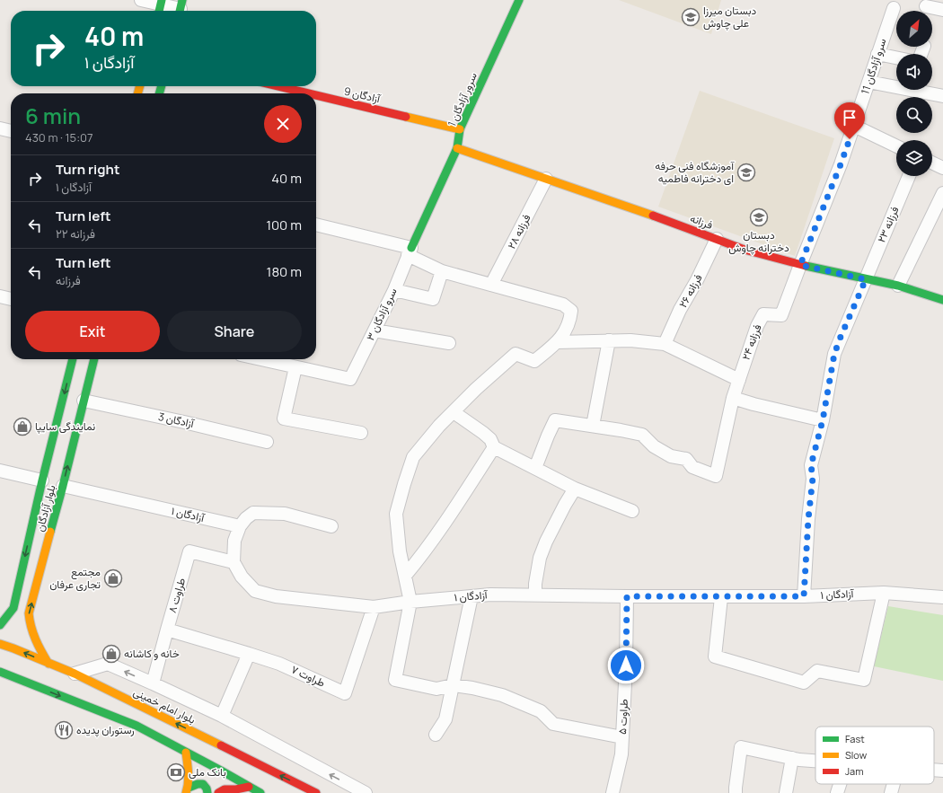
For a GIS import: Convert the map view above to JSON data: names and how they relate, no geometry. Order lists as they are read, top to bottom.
{
  "streets": {
    "main road": [
      "آزادگان 9",
      "سرور آزادگان 1",
      "فرزانه",
      "بلوار آزادگان",
      "بلوار امام خمینی"
    ],
    "street": [
      "سرو آزادگان 11",
      "فرزانه ۲۳",
      "فرزانه ۲۸",
      "فرزانه ۲۶",
      "سرو آزادگان ۳",
      "فرزانه ۲۴",
      "آزادگان 3",
      "آزادگان ۱",
      "طراوت ۸",
      "طراوت ۷",
      "طراوت ۵"
    ]
  },
  "crossings": [
    ["سرو آزادگان 11", "فرزانه"],
    ["سرو آزادگان 11", "فرزانه ۲۴"],
    ["آزادگان 9", "سرور آزادگان 1"],
    ["سرور آزادگان 1", "فرزانه"],
    ["سرور آزادگان 1", "سرو آزادگان ۳"],
    ["فرزانه", "فرزانه ۲۳"],
    ["فرزانه", "فرزانه ۲۸"],
    ["فرزانه", "فرزانه ۲۶"],
    ["فرزانه", "فرزانه ۲۴"],
    ["فرزانه ۲۳", "آزادگان ۱"],
    ["آزادگان 3", "بلوار آزادگان"],
    ["بلوار آزادگان", "آزادگان ۱"],
    ["بلوار آزادگان", "بلوار امام خمینی"],
    ["آزادگان ۱", "طراوت ۸"],
    ["آزادگان ۱", "طراوت ۷"],
    ["آزادگان ۱", "طراوت ۵"]
  ],
  "places": {
    "school or university": ["دبستان میرزا علی چاوش", "آموزشگاه فنی حرفه ای دخترانه فاطمیه", "دبستان دخترانه چاوش"],
    "shop": ["نمایندگی سایپا", "مجتمع تجاری عرفان", "خانه و کاشانه"],
    "restaurant": ["رستوران پدیده"],
    "bank": ["بانک ملی"]
  },
  "legend": ["Fast", "Slow", "Jam"],
  "north": "top right",
  "page": {
    "turn": ["40 m", "آزادگان ۱"],
    "heading": ["6 min", "430 m · 15:07"],
    "list": [
      {
        "name": "Turn right",
        "note": "آزادگان ۱",
        "value": "40 m"
      },
      {
        "name": "Turn left",
        "note": "فرزانه ۲۲",
        "value": "100 m"
      },
      {
        "name": "Turn left",
        "note": "فرزانه",
        "value": "180 m"
      }
    ],
    "buttons": ["Exit", "Share"]
  }
}
